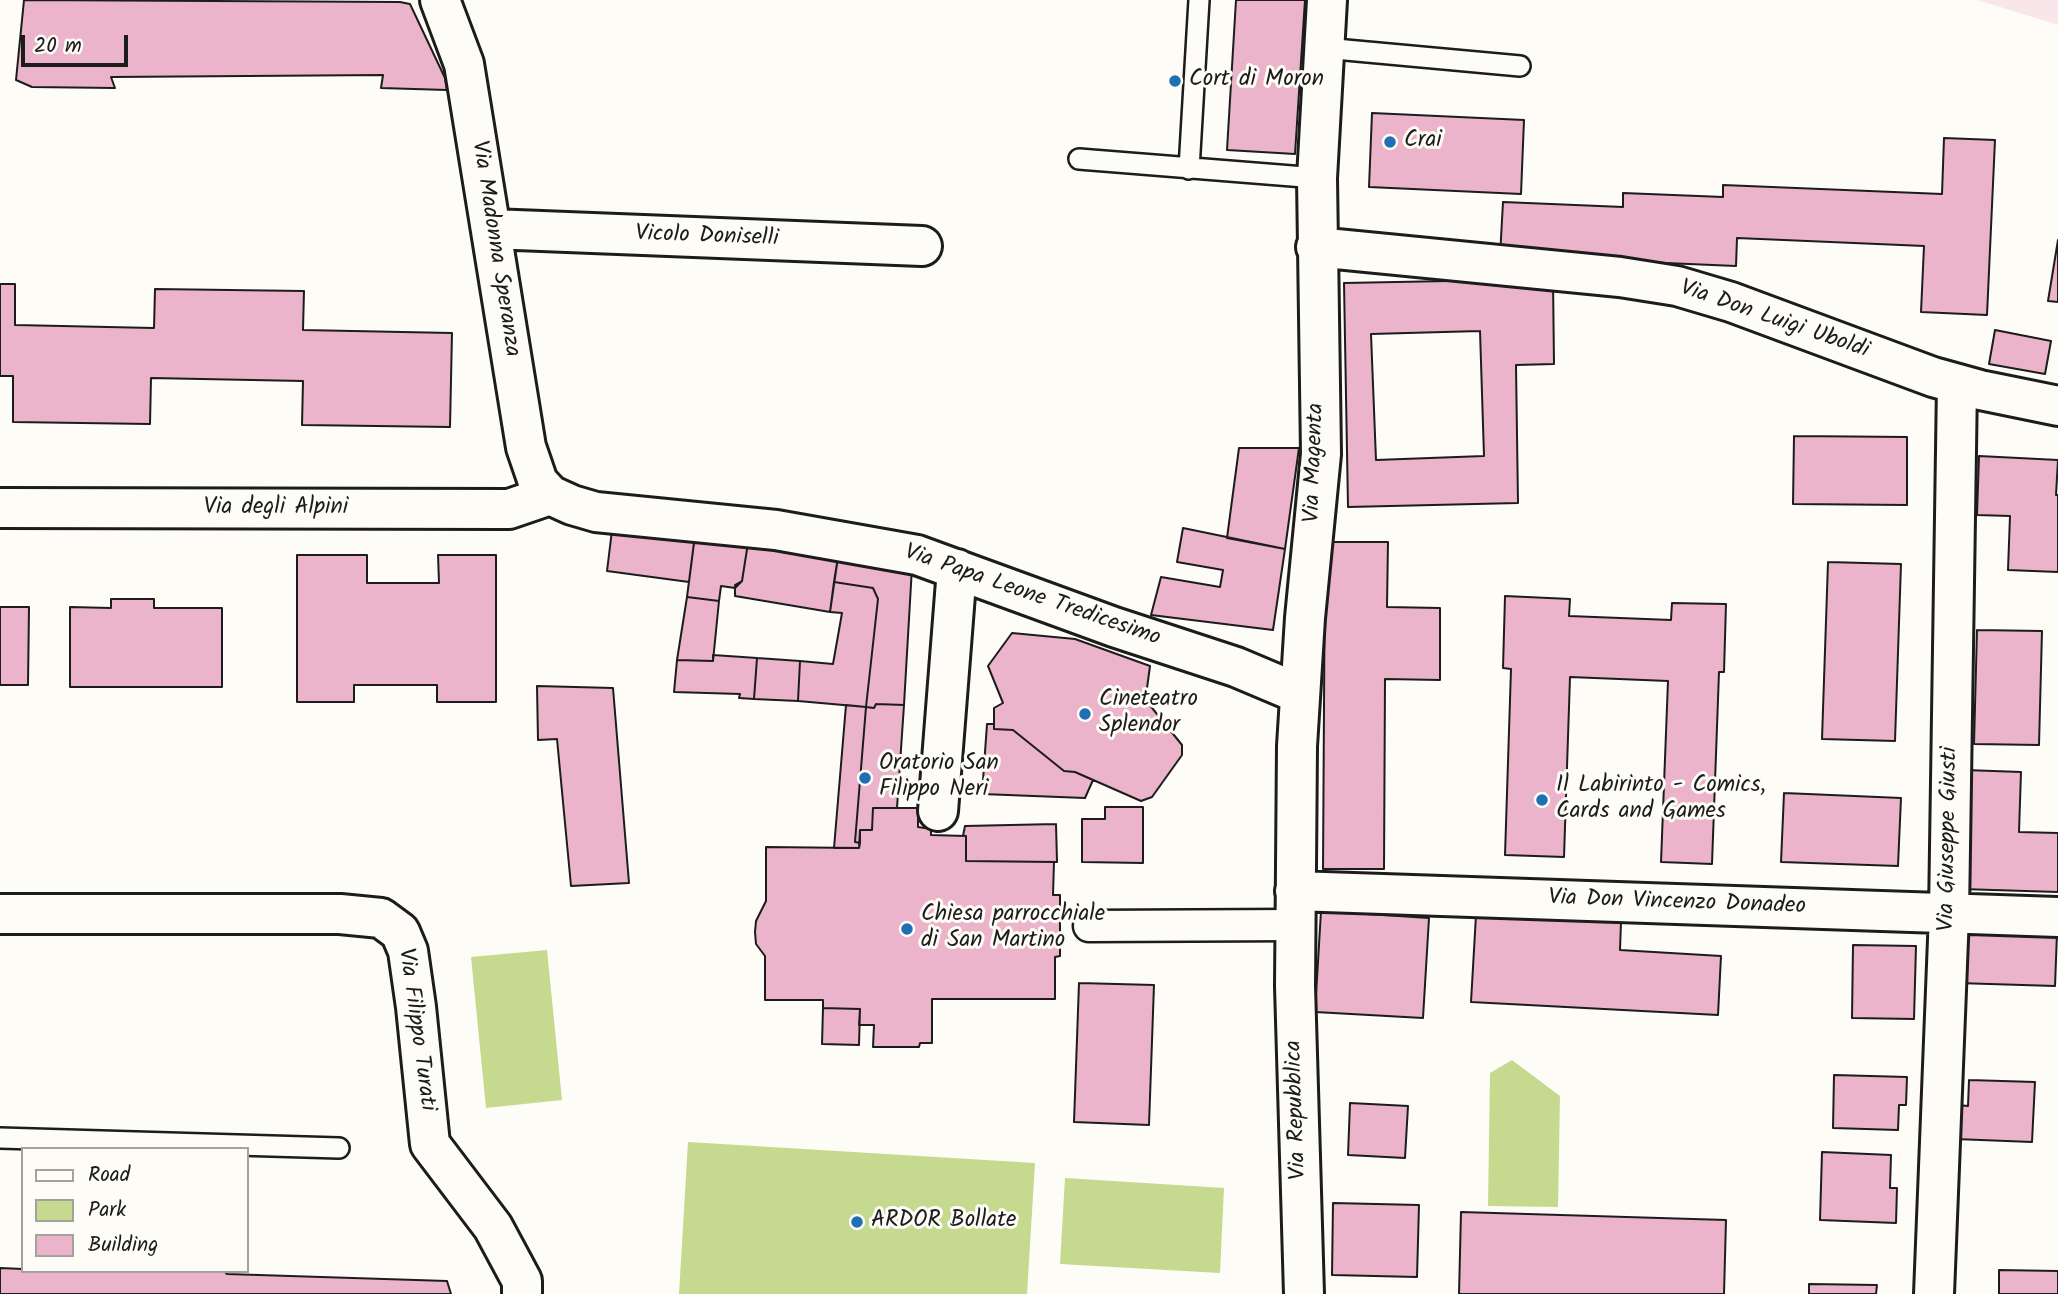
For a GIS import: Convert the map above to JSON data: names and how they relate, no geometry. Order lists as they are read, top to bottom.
{
  "streets": {
    "street": [
      "Vicolo Doniselli",
      "Via Madonna Speranza",
      "Via Don Luigi Uboldi",
      "Via Magenta",
      "Via degli Alpini",
      "Via Papa Leone Tredicesimo",
      "Via Giuseppe Giusti",
      "Via Don Vincenzo Donadeo",
      "Via Filippo Turati",
      "Via Repubblica"
    ]
  },
  "crossings": [
    ["Vicolo Doniselli", "Via Madonna Speranza"],
    ["Via Madonna Speranza", "Via degli Alpini"],
    ["Via Madonna Speranza", "Via Papa Leone Tredicesimo"],
    ["Via Don Luigi Uboldi", "Via Magenta"],
    ["Via Don Luigi Uboldi", "Via Giuseppe Giusti"],
    ["Via Magenta", "Via Papa Leone Tredicesimo"],
    ["Via Magenta", "Via Don Vincenzo Donadeo"],
    ["Via Magenta", "Via Repubblica"],
    ["Via degli Alpini", "Via Papa Leone Tredicesimo"],
    ["Via Giuseppe Giusti", "Via Don Vincenzo Donadeo"],
    ["Via Don Vincenzo Donadeo", "Via Repubblica"]
  ],
  "places": [
    "Cort di Moron",
    "Crai",
    "Cineteatro Splendor",
    "Oratorio San Filippo Neri",
    "Il Labirinto - Comics, Cards and Games",
    "Chiesa parrocchiale di San Martino",
    "ARDOR Bollate"
  ],
  "legend": ["Road", "Park", "Building"],
  "scale_bar": "20 m"
}
